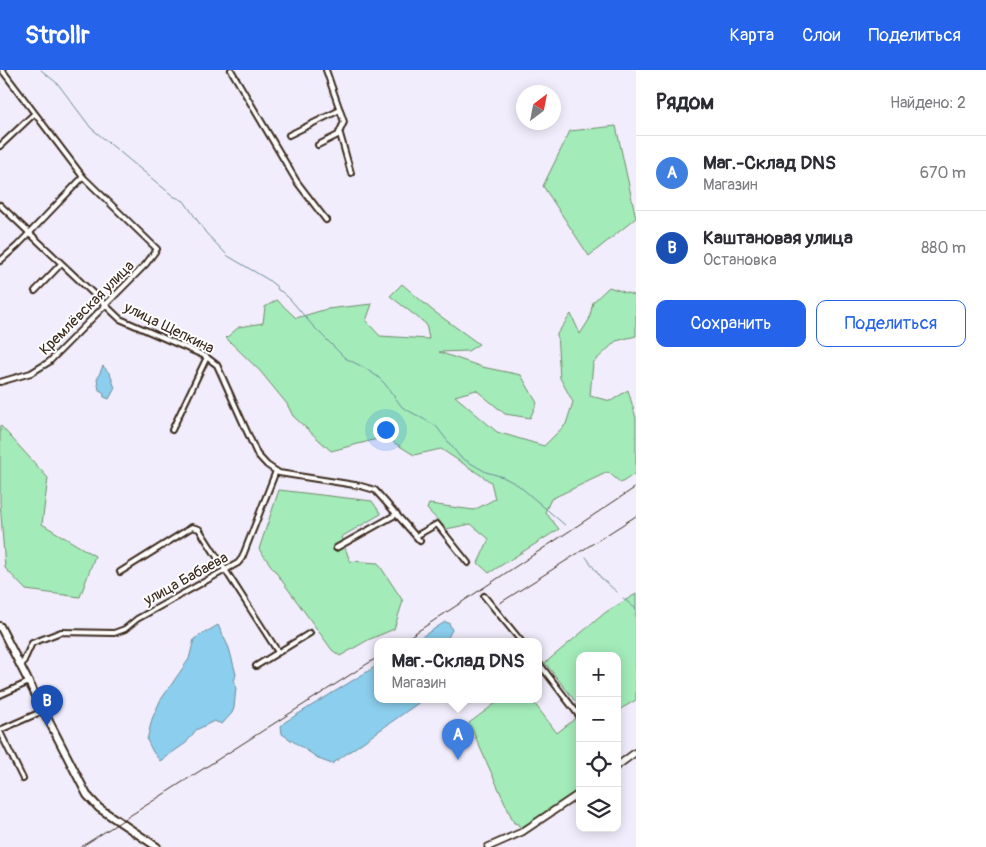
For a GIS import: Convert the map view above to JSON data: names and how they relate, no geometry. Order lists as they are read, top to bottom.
{
  "streets": {
    "street": ["Кремлёвская улица", "улица Щепкина", "улица Бабаева"]
  },
  "crossings": [
    ["Кремлёвская улица", "улица Щепкина"],
    ["улица Щепкина", "улица Бабаева"]
  ],
  "north": "top right",
  "page": {
    "header": "Strollr",
    "nav": ["Карта", "Слои", "Поделиться"],
    "heading": ["Рядом", "Найдено: 2"],
    "list": [
      {
        "mark": "A",
        "name": "Маг.-Склад DNS",
        "note": "Магазин",
        "value": "670 m"
      },
      {
        "mark": "B",
        "name": "Каштановая улица",
        "note": "Остановка",
        "value": "880 m"
      }
    ],
    "buttons": ["Сохранить", "Поделиться"],
    "popup": ["Маг.-Склад DNS", "Магазин"],
    "map_buttons": ["+", "−"],
    "pins": ["B", "A"]
  }
}
